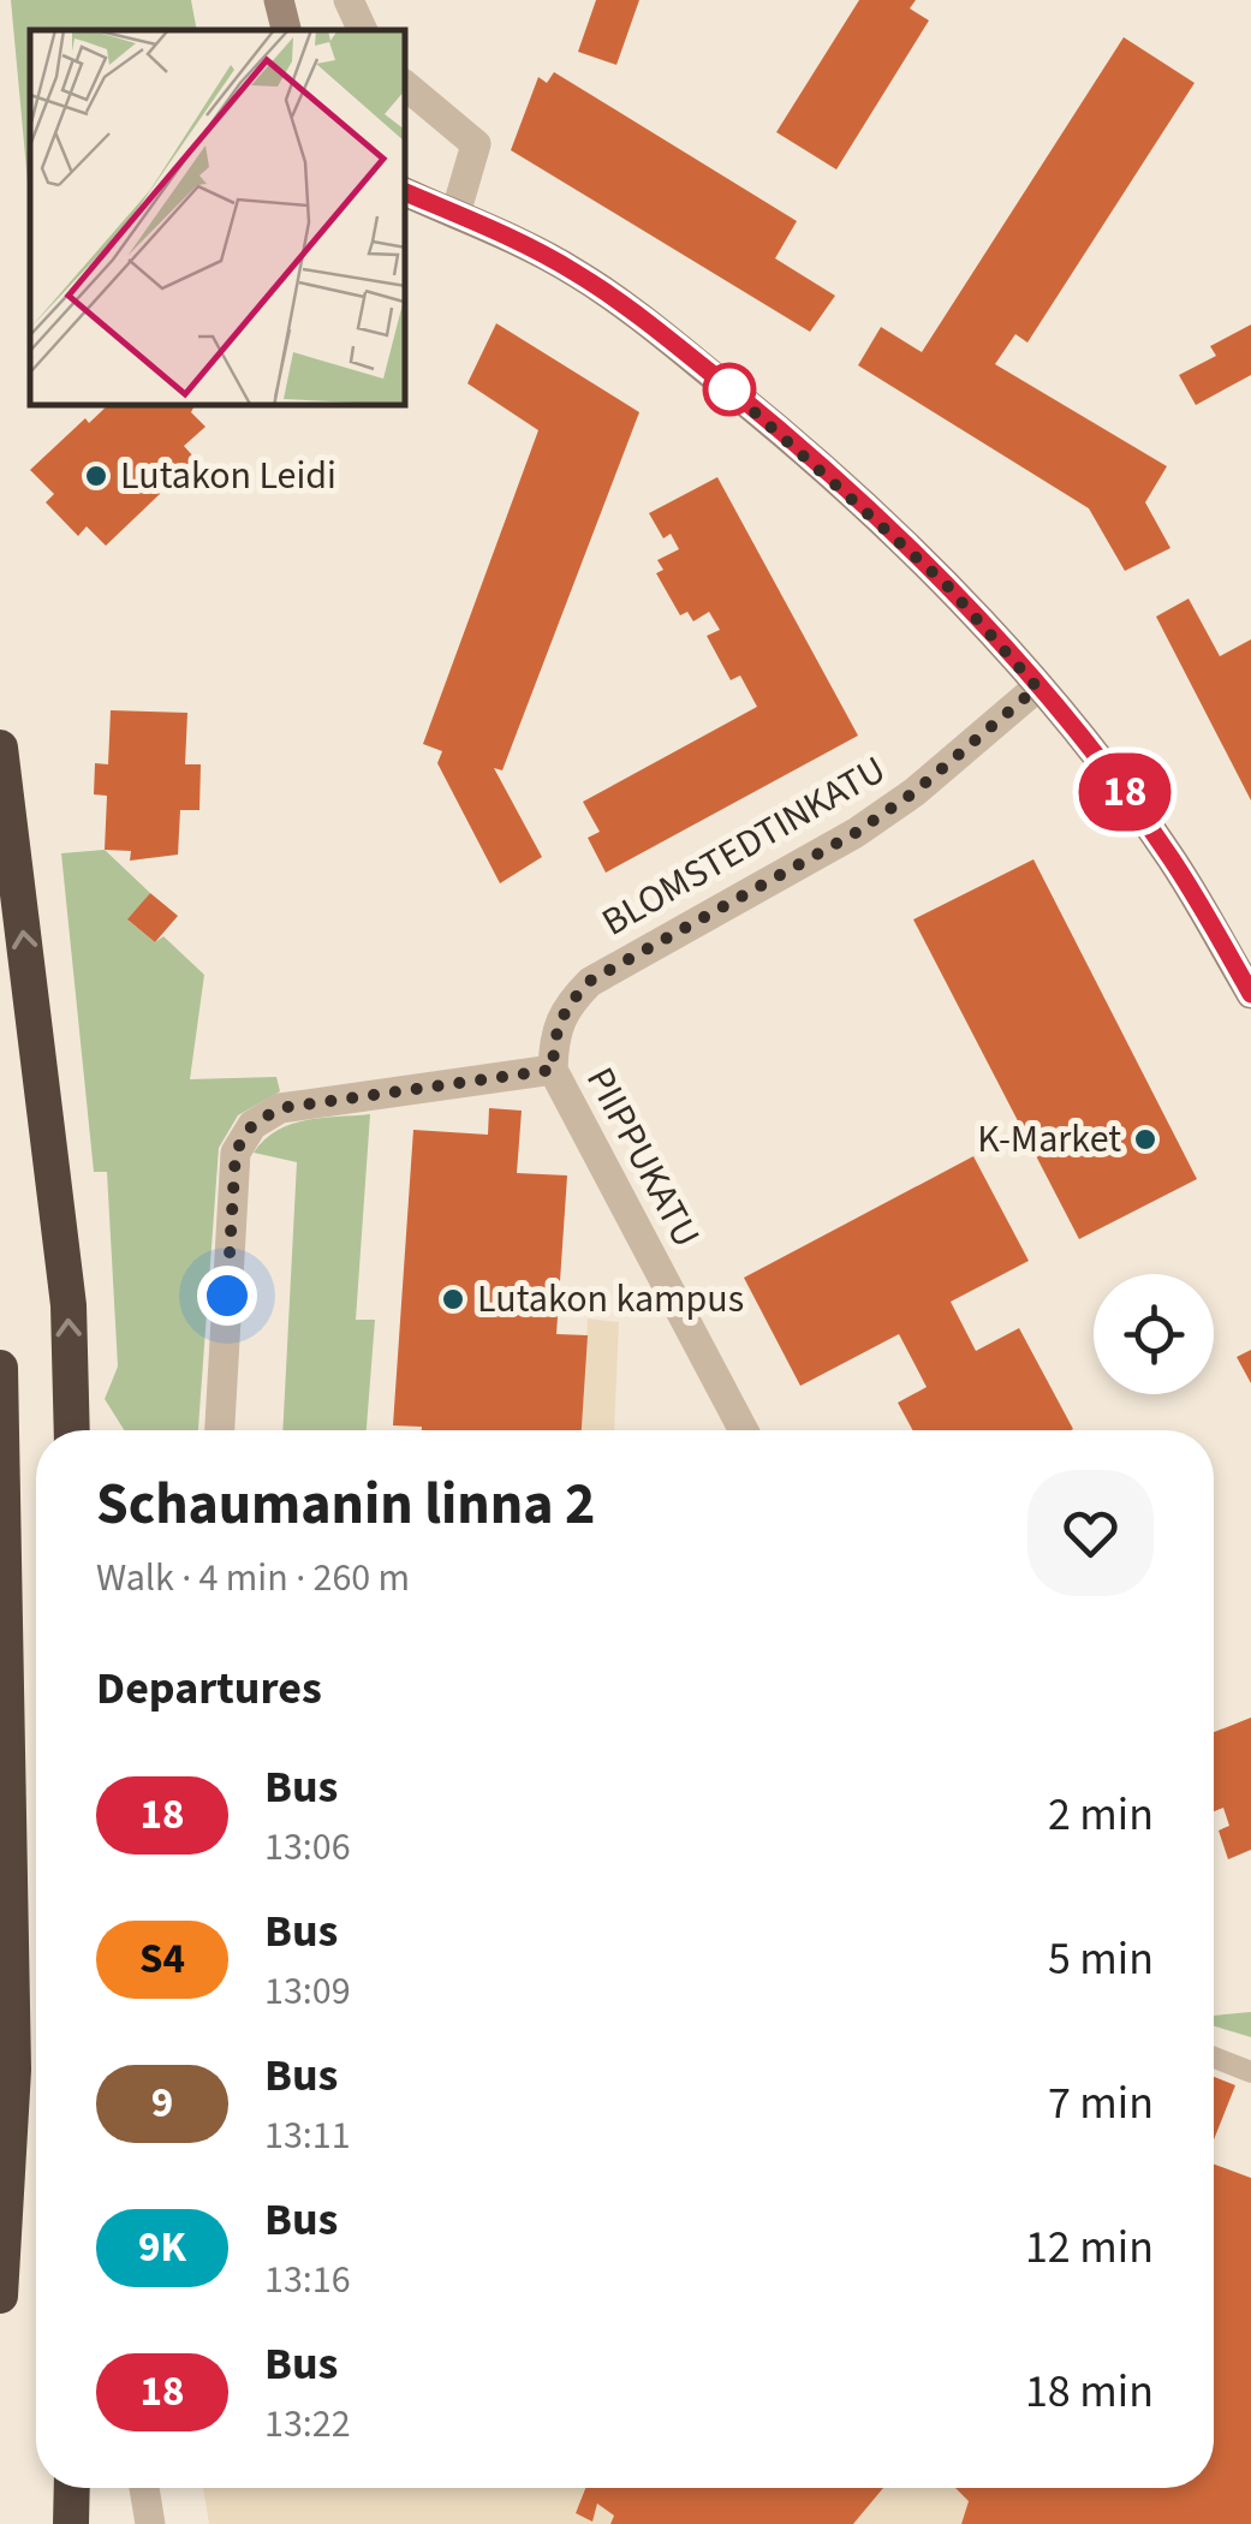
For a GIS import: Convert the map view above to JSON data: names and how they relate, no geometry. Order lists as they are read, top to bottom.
{
  "streets": {
    "street": ["BLOMSTEDTINKATU", "PIIPPUKATU"]
  },
  "crossings": [
    ["BLOMSTEDTINKATU", "PIIPPUKATU"]
  ],
  "places": ["Lutakon Leidi", "K-Market", "Lutakon kampus"],
  "lines": ["bus line 18"],
  "page": {
    "on_map": "18",
    "heading": [
      ["Schaumanin linna 2", "Walk · 4 min · 260 m"],
      "Departures"
    ],
    "list": [
      {
        "mark": "18",
        "name": "Bus",
        "note": "13:06",
        "value": "2 min"
      },
      {
        "mark": "S4",
        "name": "Bus",
        "note": "13:09",
        "value": "5 min"
      },
      {
        "mark": "9",
        "name": "Bus",
        "note": "13:11",
        "value": "7 min"
      },
      {
        "mark": "9K",
        "name": "Bus",
        "note": "13:16",
        "value": "12 min"
      },
      {
        "mark": "18",
        "name": "Bus",
        "note": "13:22",
        "value": "18 min"
      }
    ]
  }
}
